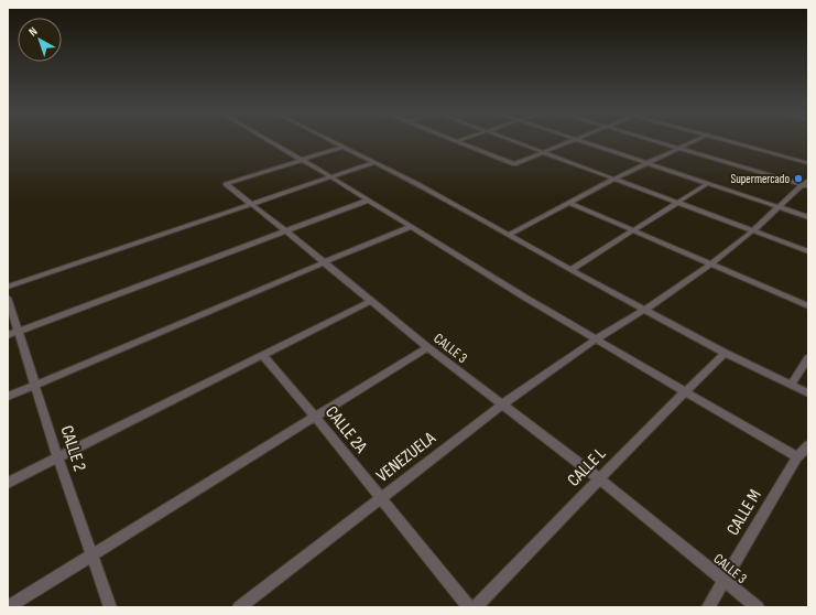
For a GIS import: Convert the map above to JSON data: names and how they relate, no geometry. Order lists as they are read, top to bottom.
{
  "streets": {
    "street": [
      "CALLE 3",
      "CALLE 2A",
      "CALLE 2",
      "VENEZUELA",
      "CALLE L",
      "CALLE M"
    ]
  },
  "crossings": [
    ["CALLE 3", "VENEZUELA"],
    ["CALLE 3", "CALLE L"],
    ["CALLE 3", "CALLE M"],
    ["CALLE 2A", "VENEZUELA"]
  ],
  "places": ["Supermercado"],
  "north": "top left"
}
